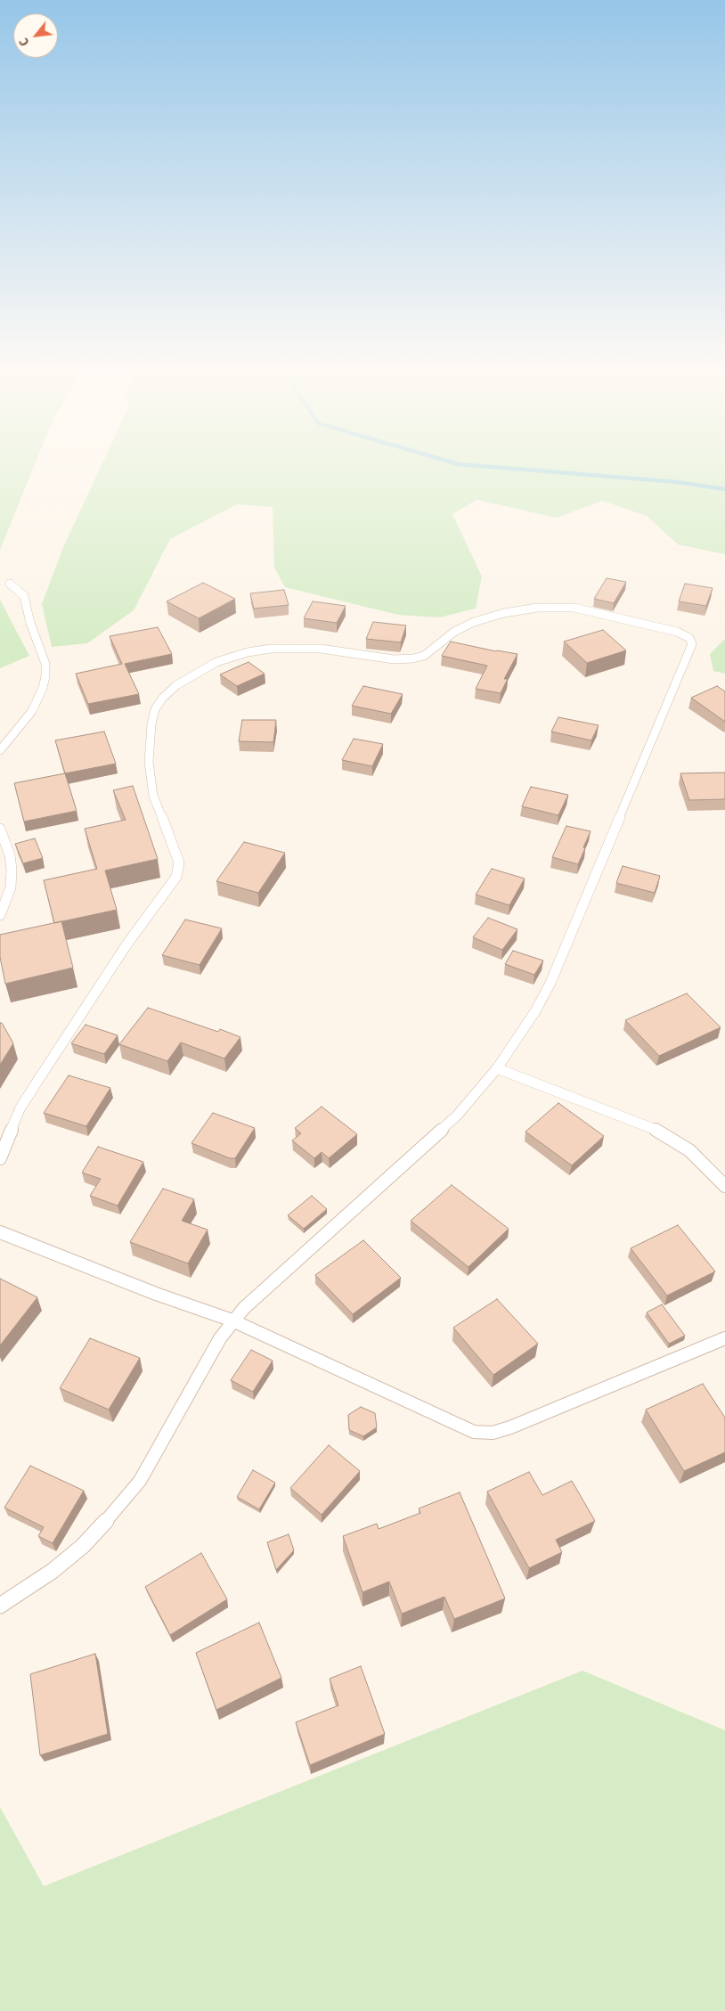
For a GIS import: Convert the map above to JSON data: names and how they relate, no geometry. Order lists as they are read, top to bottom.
{
  "north": "bottom left"
}
